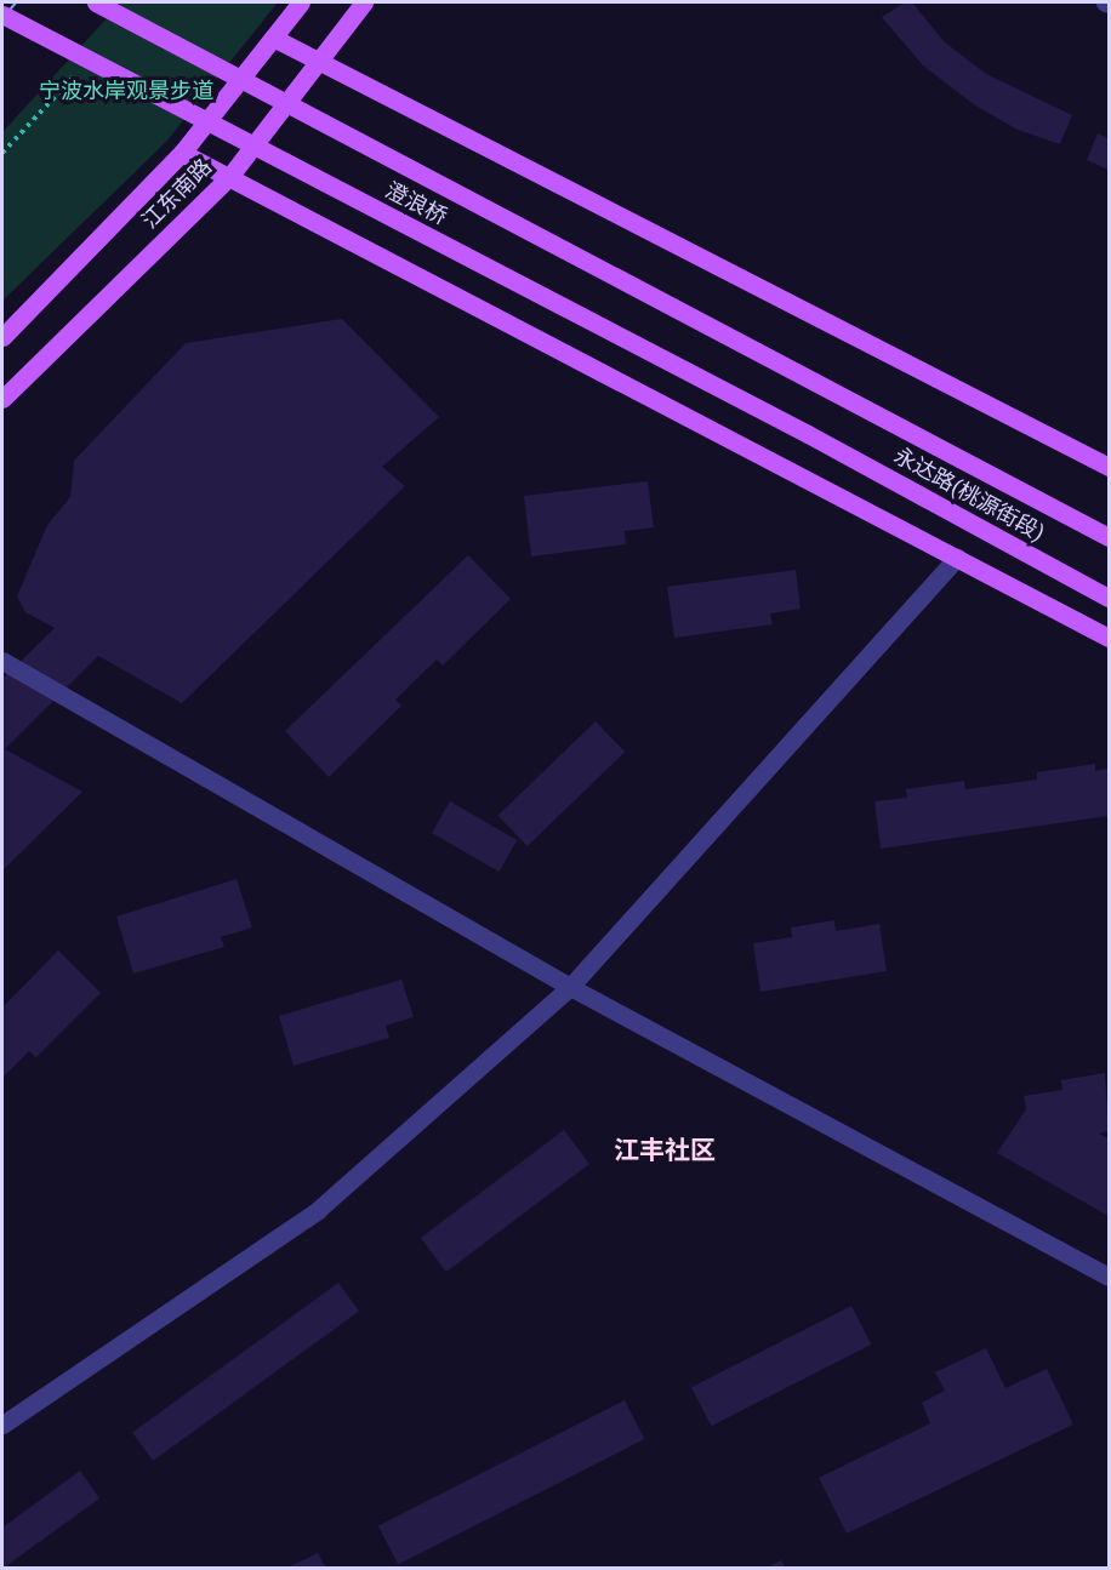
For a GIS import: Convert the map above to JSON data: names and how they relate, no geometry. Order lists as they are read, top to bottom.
{
  "streets": {
    "main road": ["江东南路", "澄浪桥", "永达路(桃源街段)"]
  },
  "crossings": [
    ["澄浪桥", "永达路(桃源街段)"]
  ],
  "districts": ["江丰社区"],
  "parks": ["宁波水岸观景步道"]
}
